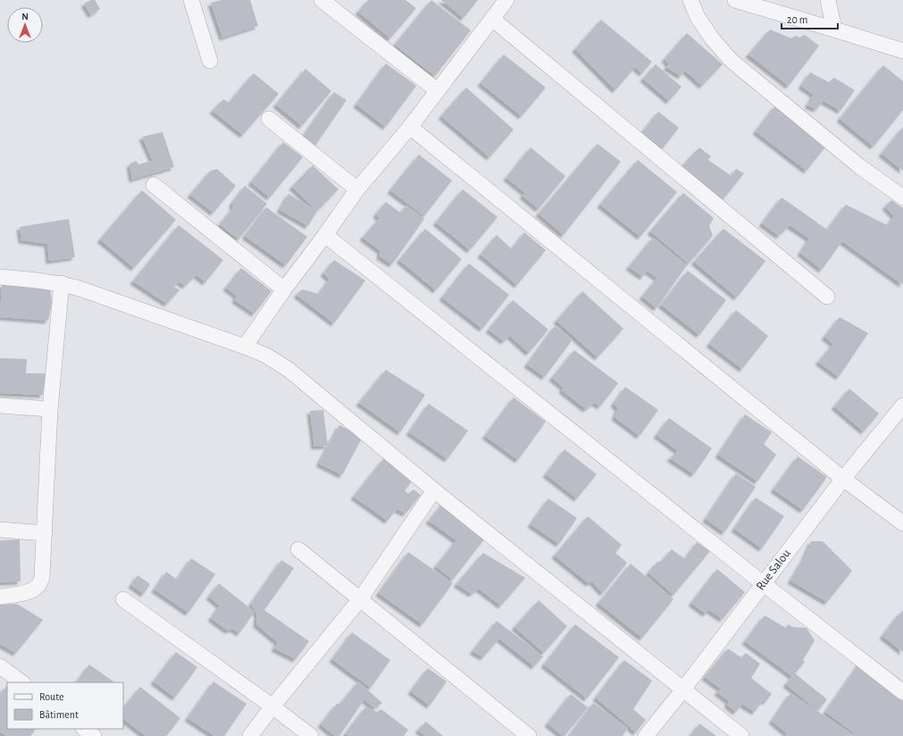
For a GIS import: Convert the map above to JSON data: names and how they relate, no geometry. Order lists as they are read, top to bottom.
{
  "streets": {
    "street": ["Rue Salou"]
  },
  "legend": ["Route", "Bâtiment"],
  "scale_bar": "20 m",
  "north": "top"
}
